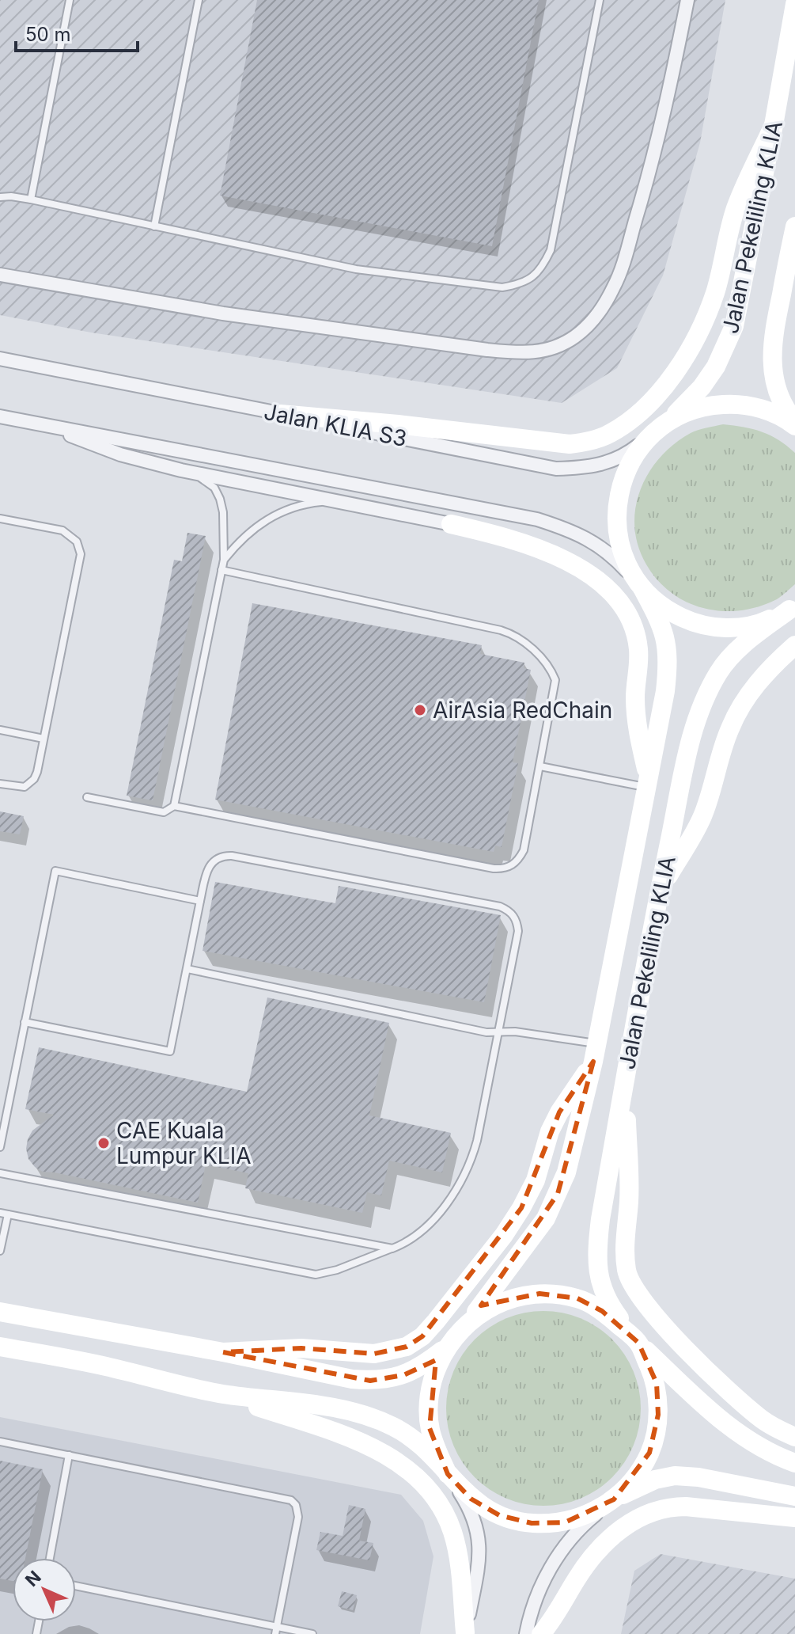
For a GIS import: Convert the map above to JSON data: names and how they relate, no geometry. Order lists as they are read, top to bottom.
{
  "streets": {
    "main road": ["Jalan Pekeliling KLIA"],
    "street": ["Jalan KLIA S3"]
  },
  "crossings": [
    ["Jalan Pekeliling KLIA", "Jalan KLIA S3"]
  ],
  "places": ["AirAsia RedChain", "CAE Kuala Lumpur KLIA"],
  "scale_bar": "50 m",
  "north": "top left"
}
